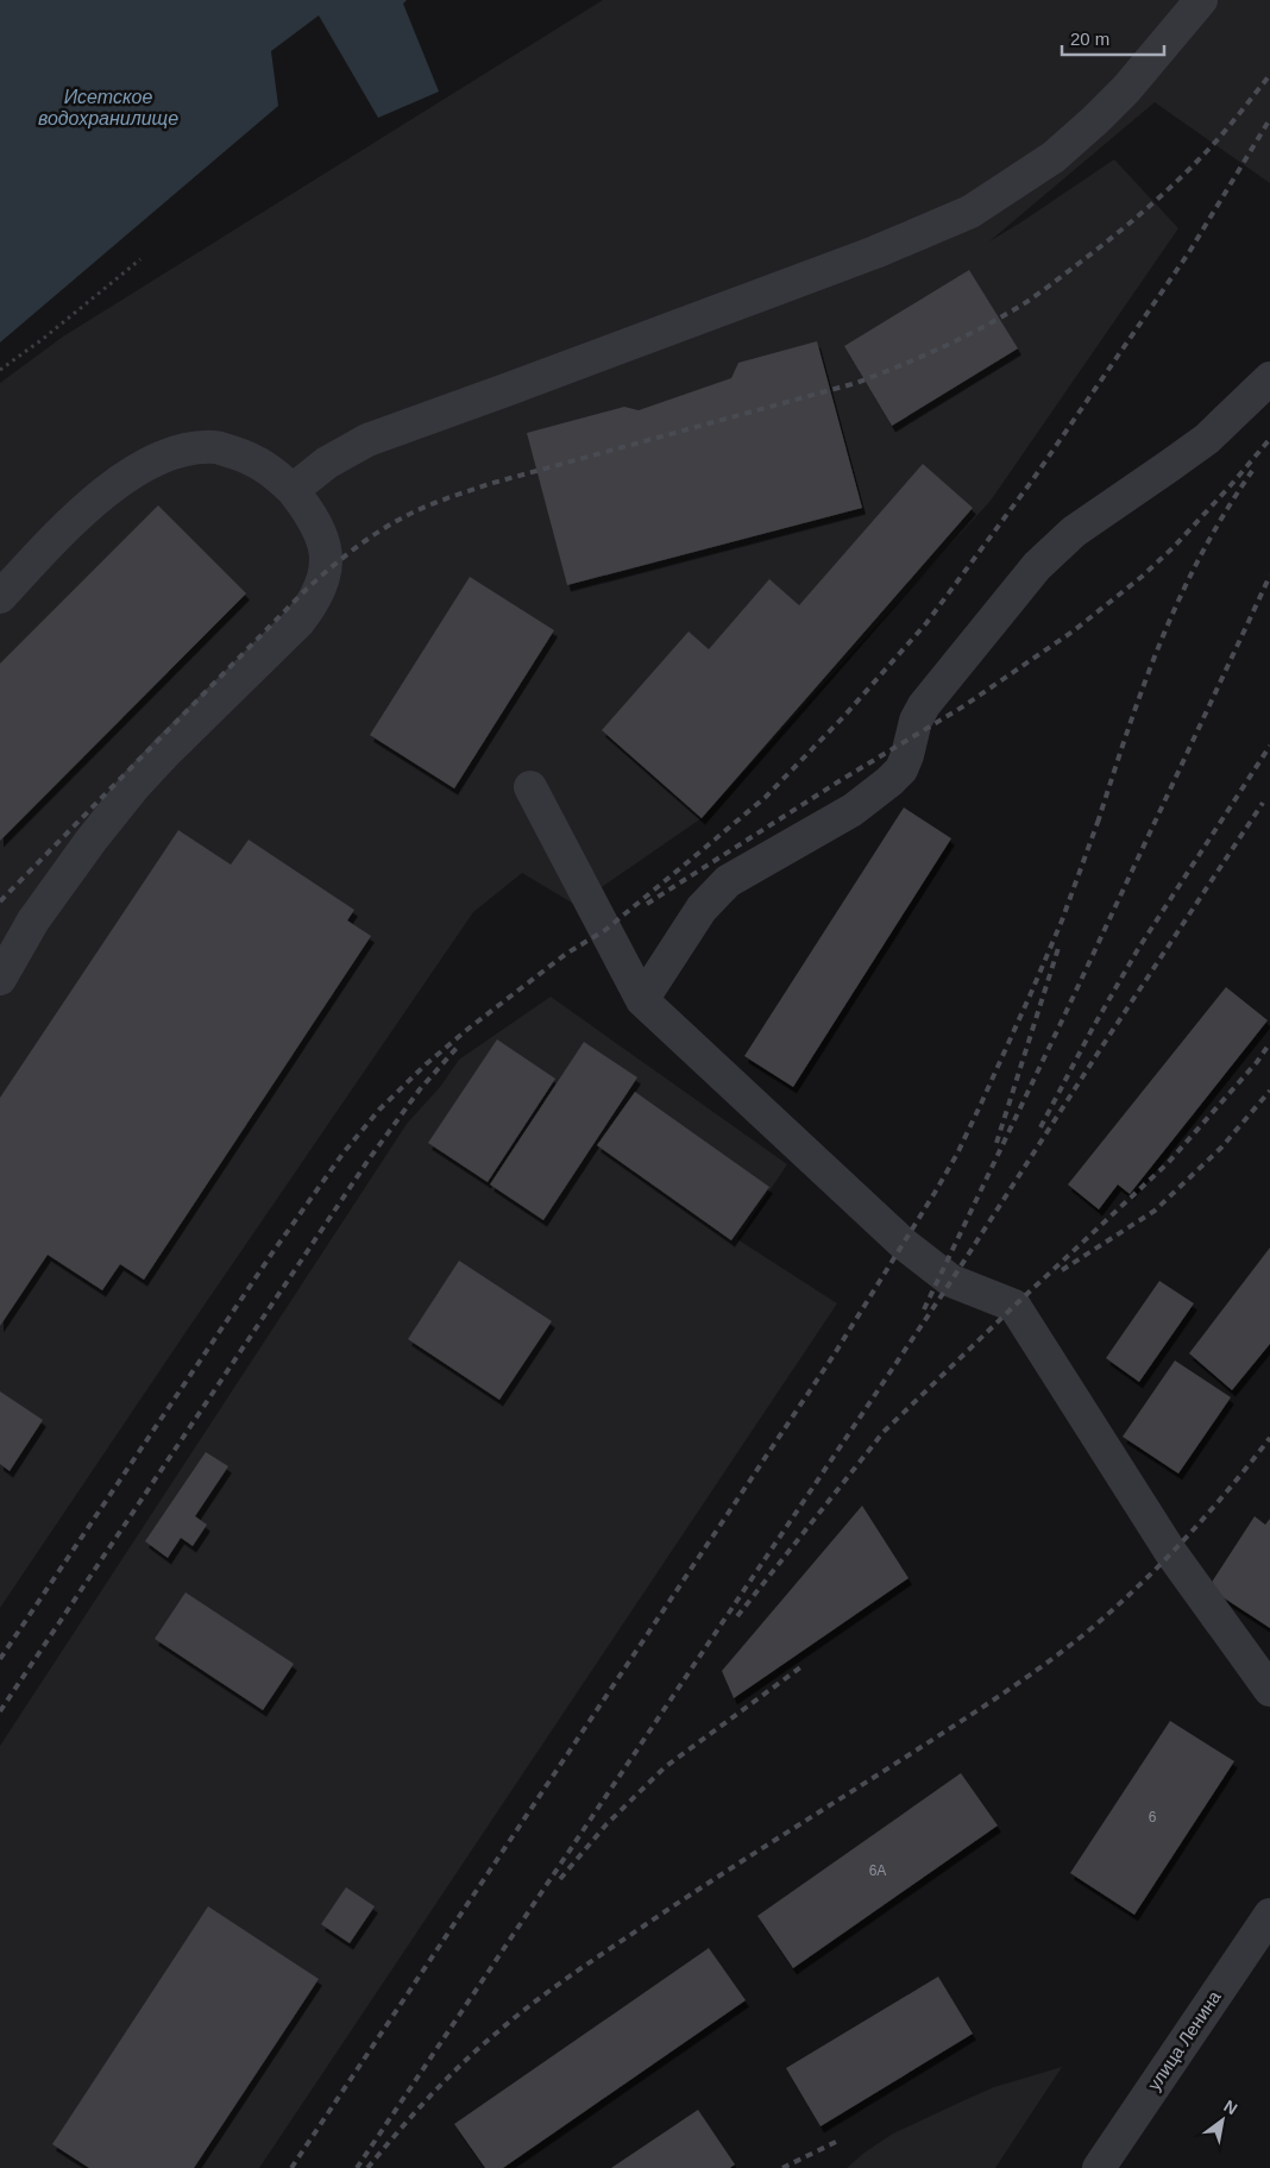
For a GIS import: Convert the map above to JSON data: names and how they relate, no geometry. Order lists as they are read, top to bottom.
{
  "streets": {
    "street": ["улица Ленина"]
  },
  "water": ["Исетское водохранилище"],
  "house_numbers": ["6", "6А"],
  "scale_bar": "20 m",
  "north": "top right"
}
